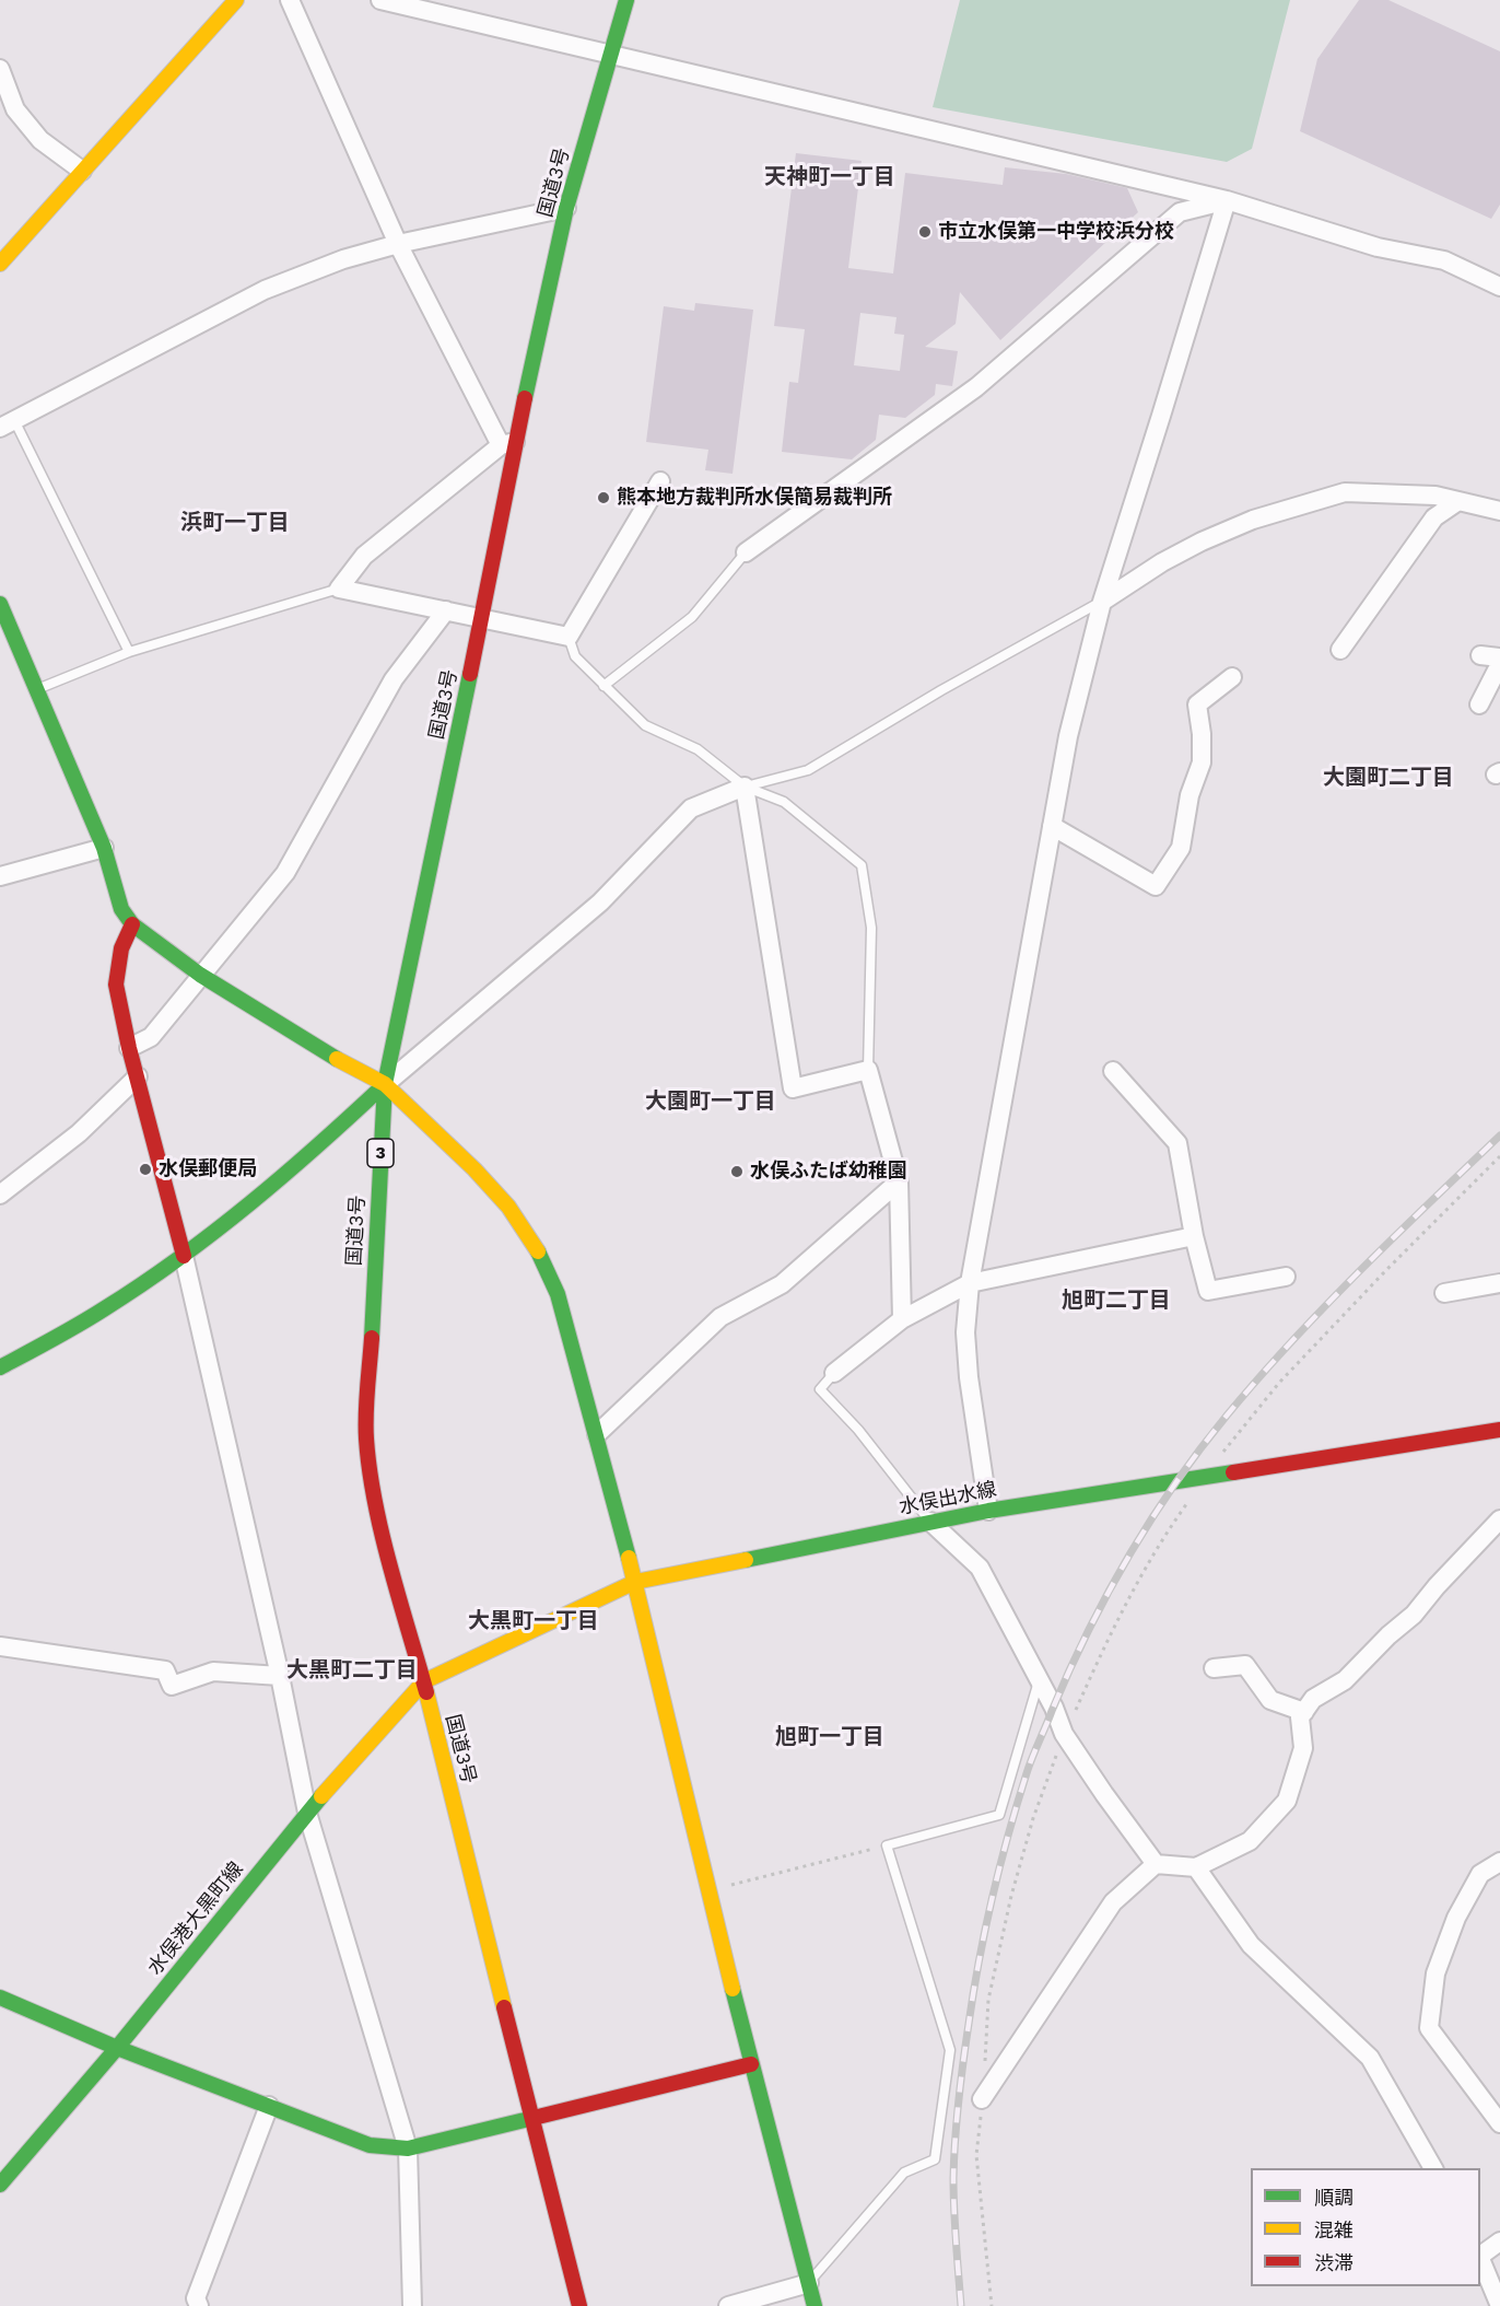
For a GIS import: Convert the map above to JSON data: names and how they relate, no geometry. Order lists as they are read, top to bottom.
{
  "streets": {
    "main road": [
      "国道3号",
      "3",
      "水俣出水線",
      "水俣港大黒町線"
    ]
  },
  "crossings": [
    ["国道3号", "水俣出水線"],
    ["国道3号", "水俣港大黒町線"],
    ["水俣出水線", "水俣港大黒町線"]
  ],
  "districts": [
    "天神町一丁目",
    "浜町一丁目",
    "大園町二丁目",
    "大園町一丁目",
    "旭町二丁目",
    "大黒町一丁目",
    "大黒町二丁目",
    "旭町一丁目"
  ],
  "places": [
    "市立水俣第一中学校浜分校",
    "熊本地方裁判所水俣簡易裁判所",
    "水俣郵便局",
    "水俣ふたば幼稚園"
  ],
  "legend": ["順調", "混雑", "渋滞"]
}
